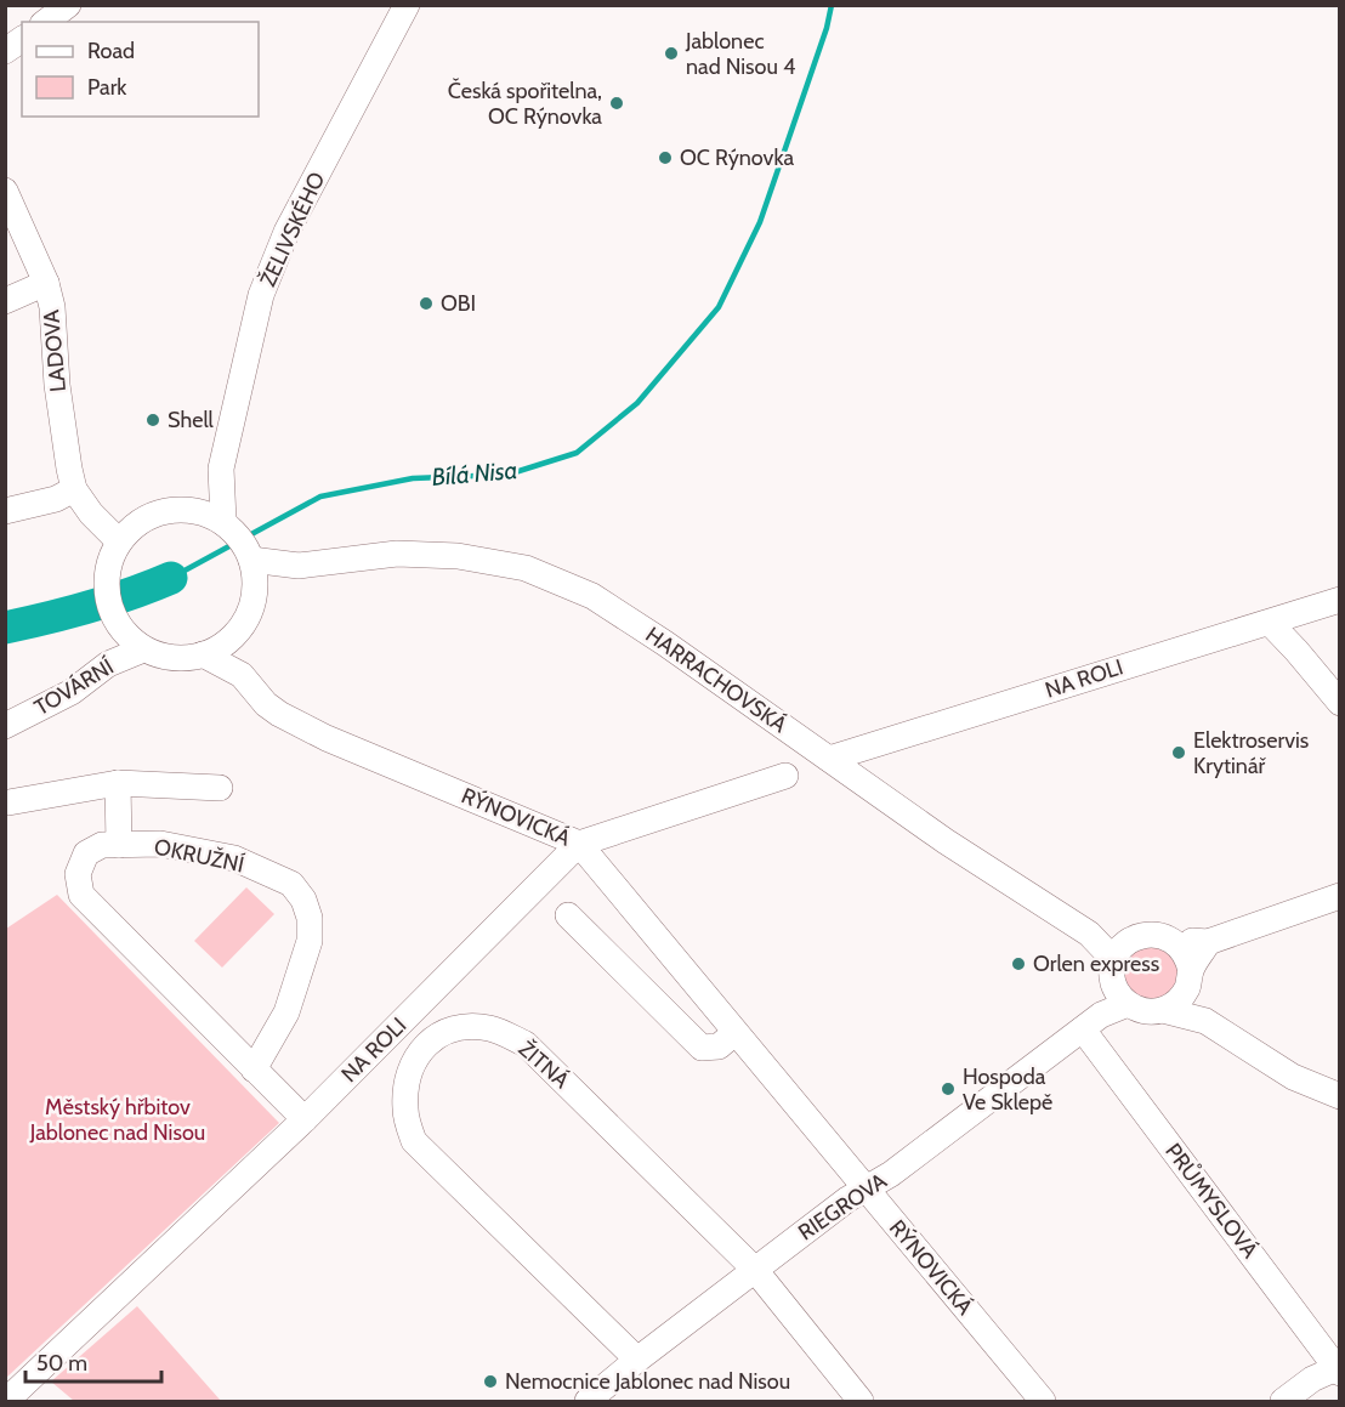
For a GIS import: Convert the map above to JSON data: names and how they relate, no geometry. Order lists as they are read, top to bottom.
{
  "streets": {
    "street": [
      "ŽELIVSKÉHO",
      "LADOVA",
      "NA ROLI",
      "HARRACHOVSKÁ",
      "TOVÁRNÍ",
      "RÝNOVICKÁ",
      "OKRUŽNÍ",
      "ŽITNÁ",
      "PRŮMYSLOVÁ",
      "RIEGROVA"
    ]
  },
  "crossings": [
    ["ŽELIVSKÉHO", "LADOVA"],
    ["ŽELIVSKÉHO", "HARRACHOVSKÁ"],
    ["ŽELIVSKÉHO", "TOVÁRNÍ"],
    ["ŽELIVSKÉHO", "RÝNOVICKÁ"],
    ["LADOVA", "HARRACHOVSKÁ"],
    ["LADOVA", "TOVÁRNÍ"],
    ["LADOVA", "RÝNOVICKÁ"],
    ["NA ROLI", "HARRACHOVSKÁ"],
    ["NA ROLI", "RÝNOVICKÁ"],
    ["NA ROLI", "OKRUŽNÍ"],
    ["HARRACHOVSKÁ", "TOVÁRNÍ"],
    ["HARRACHOVSKÁ", "RÝNOVICKÁ"],
    ["TOVÁRNÍ", "RÝNOVICKÁ"],
    ["RÝNOVICKÁ", "RIEGROVA"],
    ["ŽITNÁ", "RIEGROVA"],
    ["PRŮMYSLOVÁ", "RIEGROVA"]
  ],
  "water": ["Bílá Nisa"],
  "parks": ["Městský hřbitov Jablonec nad Nisou"],
  "places": [
    "Jablonec nad Nisou 4",
    "Česká spořitelna, OC Rýnovka",
    "OC Rýnovka",
    "OBI",
    "Shell",
    "Elektroservis Krytinář",
    "Orlen express",
    "Hospoda Ve Sklepě",
    "Nemocnice Jablonec nad Nisou"
  ],
  "legend": ["Road", "Park"],
  "scale_bar": "50 m"
}
